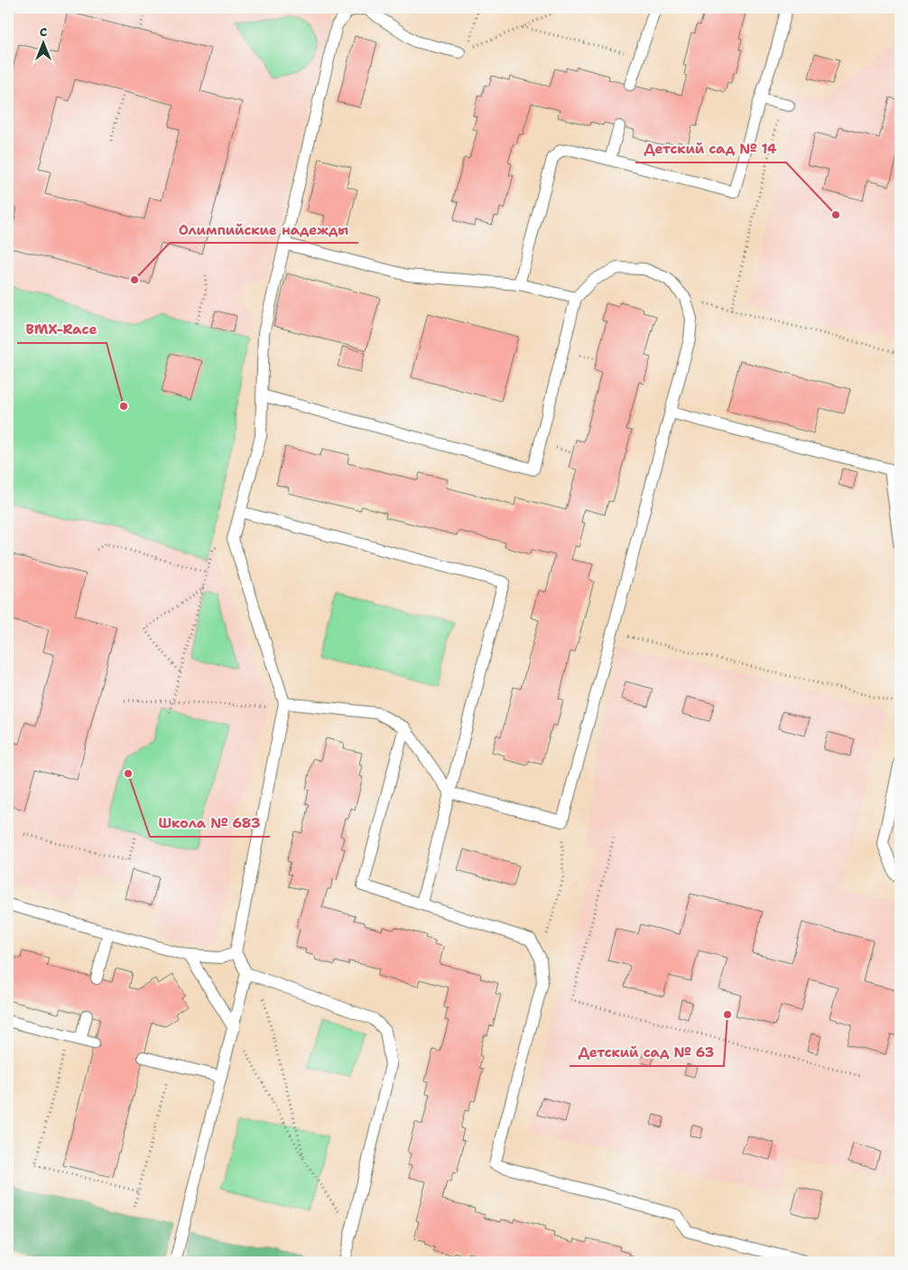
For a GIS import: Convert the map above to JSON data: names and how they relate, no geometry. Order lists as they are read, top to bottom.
{
  "places": [
    "Детский сад № 14",
    "Олимпийские надежды",
    "BMX-Race",
    "Школа № 683",
    "Детский сад № 63"
  ],
  "north": "top"
}
